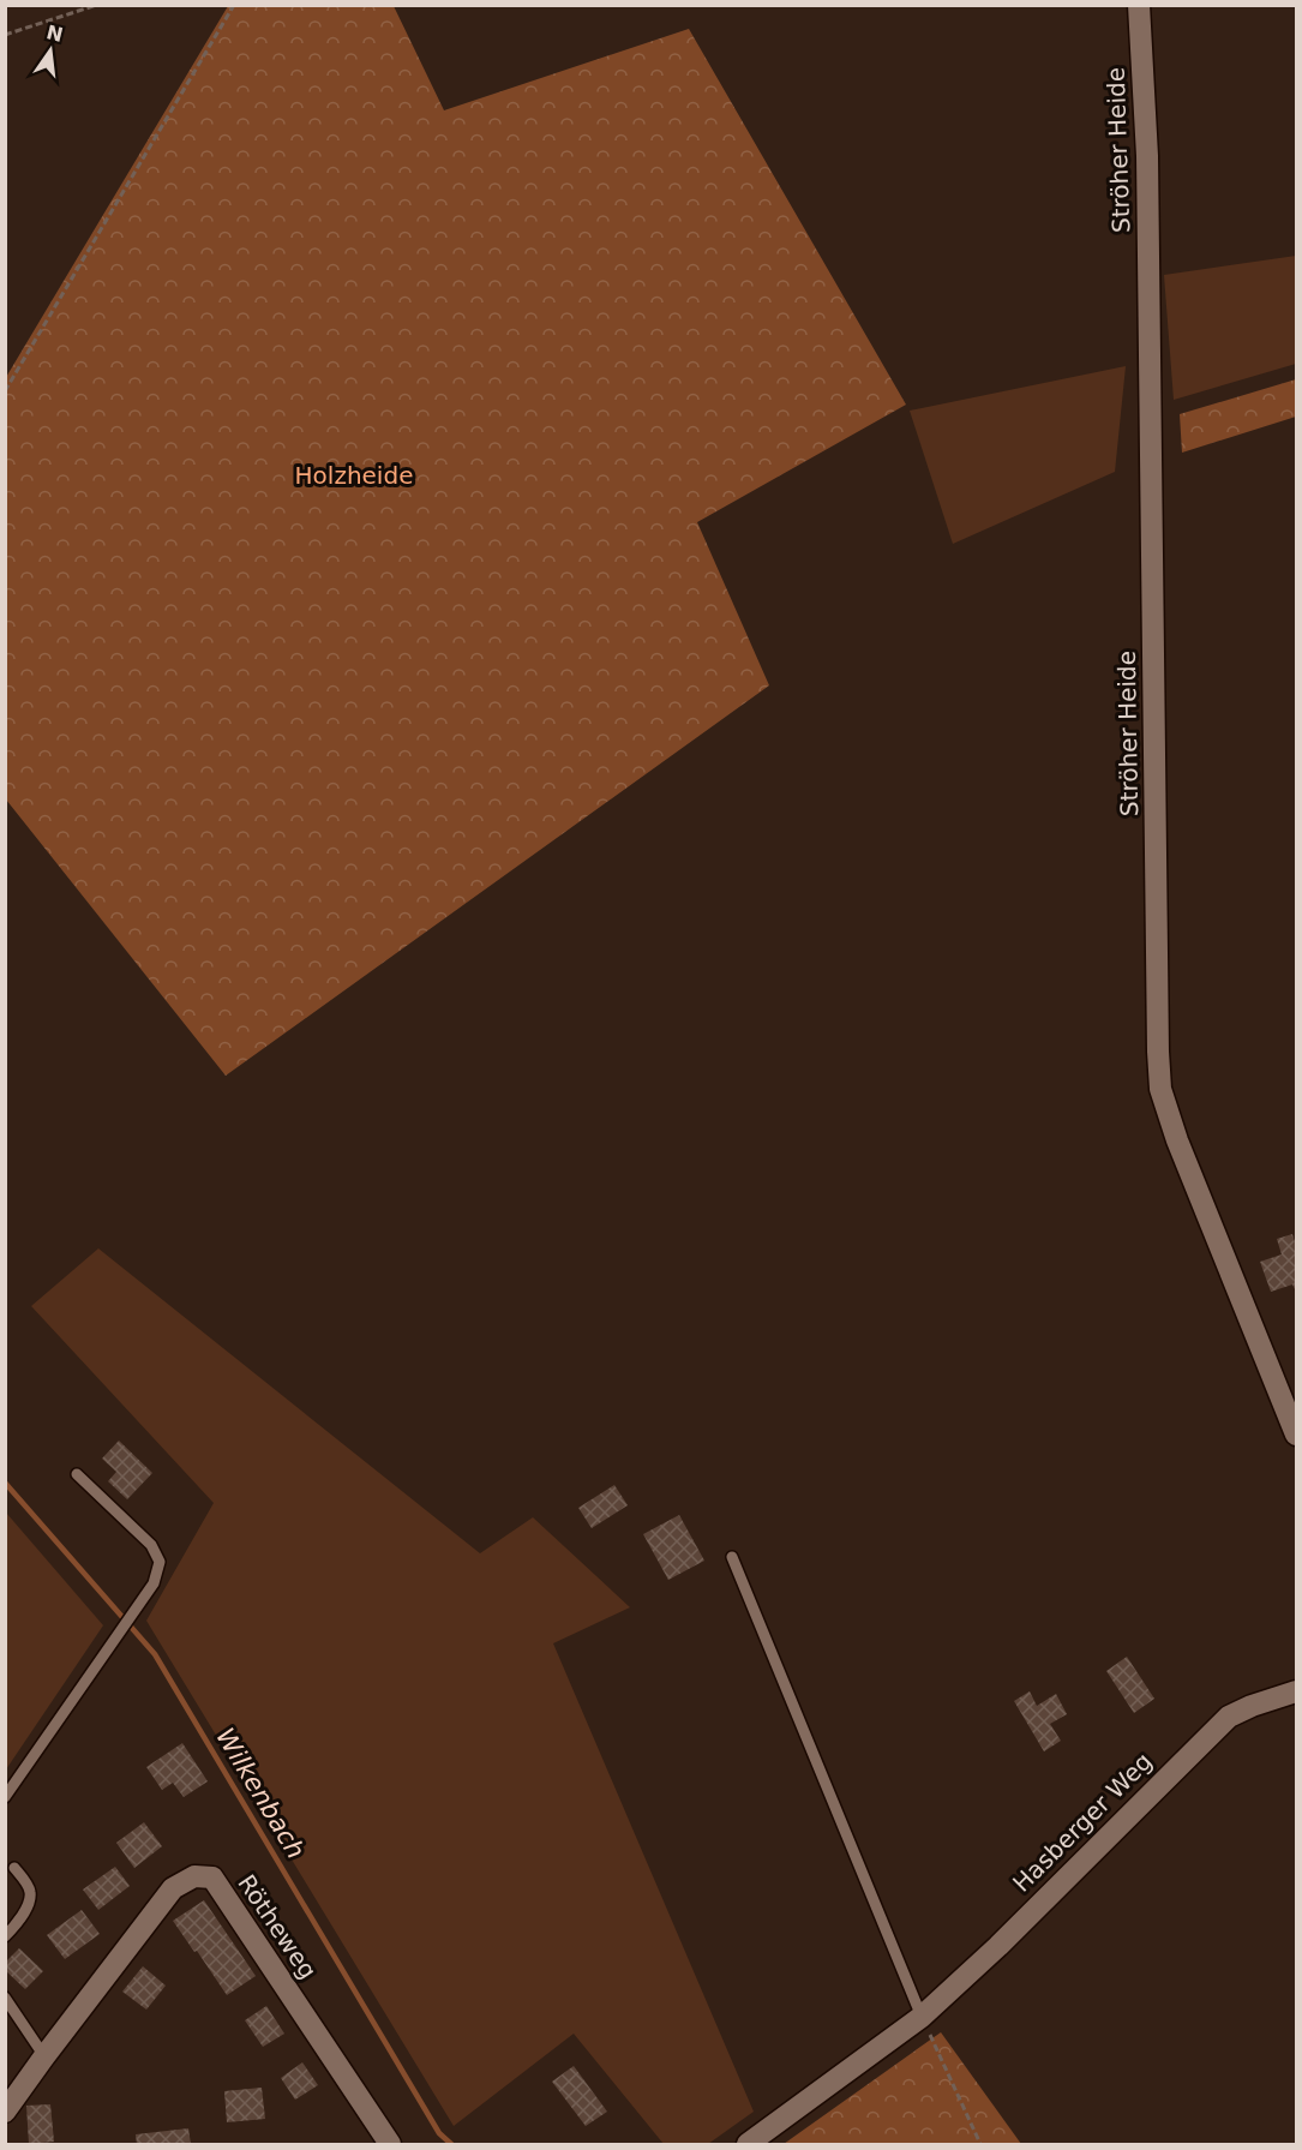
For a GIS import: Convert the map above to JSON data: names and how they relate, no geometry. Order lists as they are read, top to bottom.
{
  "streets": {
    "street": ["Ströher Heide", "Hasberger Weg", "Rötheweg"]
  },
  "water": ["Wilkenbach"],
  "parks": ["Holzheide"],
  "north": "top"
}
